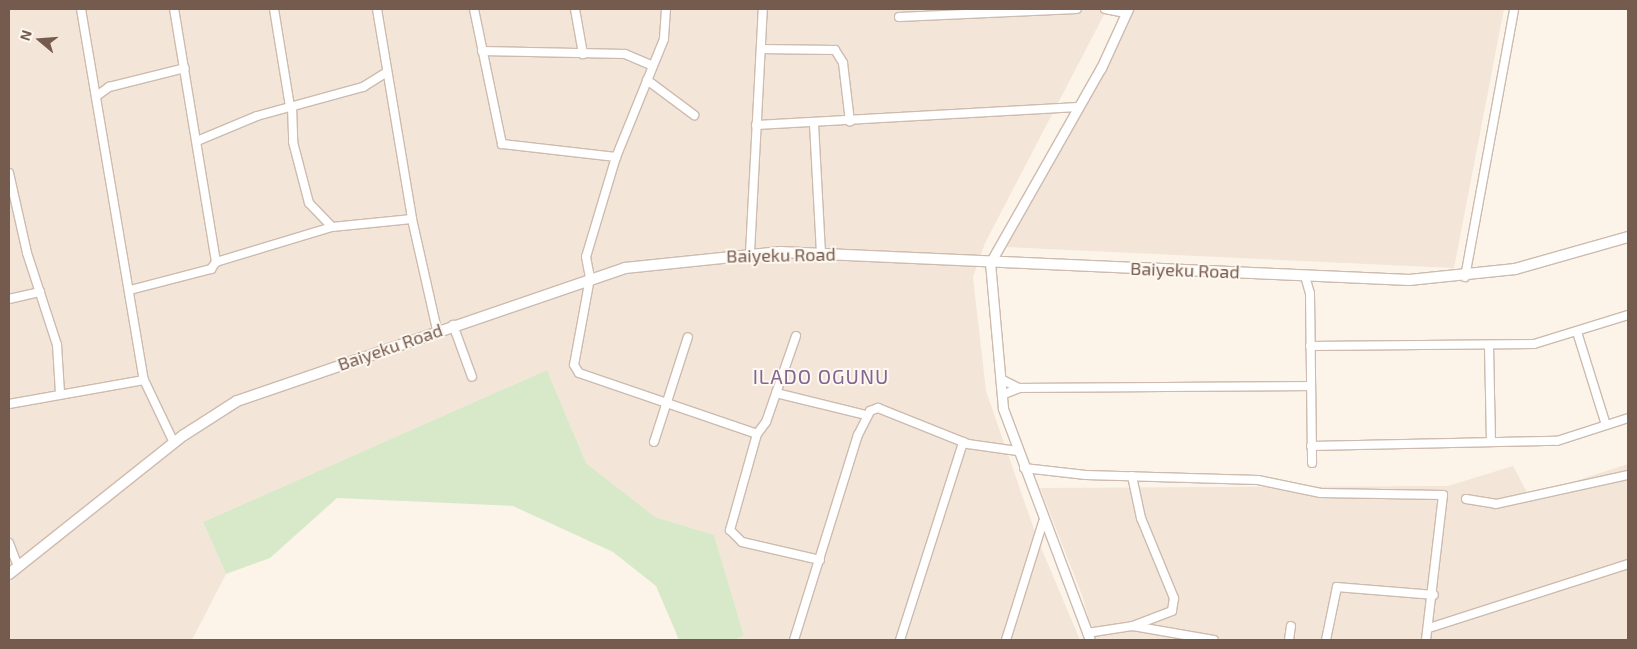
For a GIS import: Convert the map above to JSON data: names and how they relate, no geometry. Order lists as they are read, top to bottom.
{
  "streets": {
    "main road": ["Baiyeku Road"]
  },
  "districts": ["ILADO OGUNU"],
  "north": "left"
}
